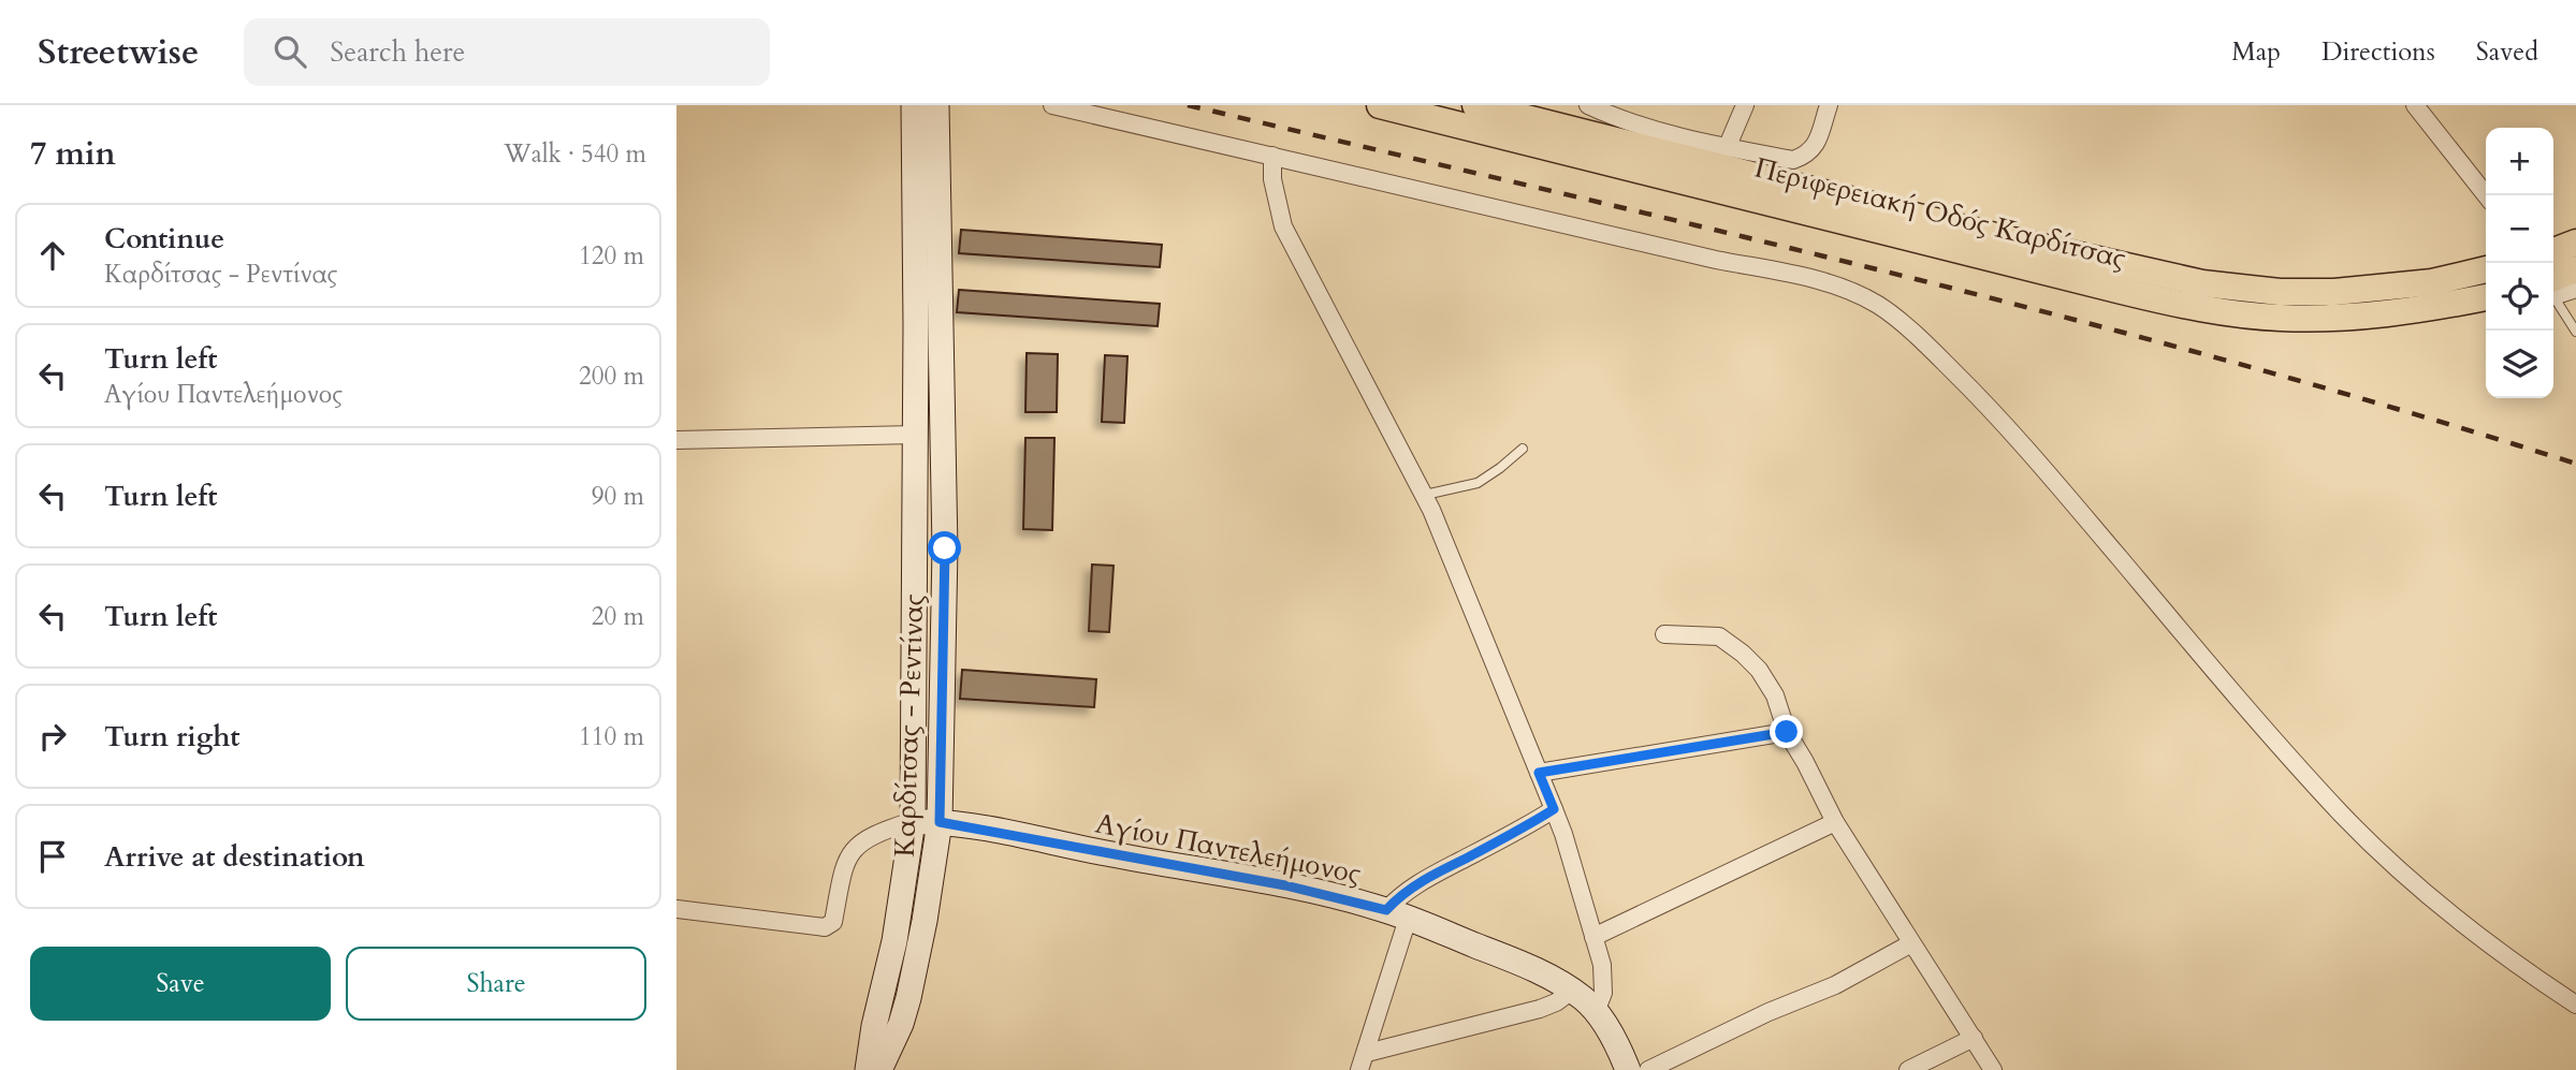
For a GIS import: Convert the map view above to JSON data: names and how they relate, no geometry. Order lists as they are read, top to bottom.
{
  "streets": {
    "main road": ["Περιφερειακή Οδός Καρδίτσας", "Καρδίτσας - Ρεντίνας", "Αγίου Παντελεήμονος"]
  },
  "crossings": [
    ["Καρδίτσας - Ρεντίνας", "Αγίου Παντελεήμονος"]
  ],
  "page": {
    "header": "Streetwise",
    "search": "Search here",
    "nav": ["Map", "Directions", "Saved"],
    "heading": ["7 min", "Walk · 540 m"],
    "map_buttons": ["+", "−"],
    "list": [
      ["Continue", "Καρδίτσας - Ρεντίνας", "120 m"],
      ["Turn left", "Αγίου Παντελεήμονος", "200 m"],
      ["Turn left", "90 m"],
      ["Turn left", "20 m"],
      ["Turn right", "110 m"],
      "Arrive at destination"
    ],
    "buttons": ["Save", "Share"]
  }
}
